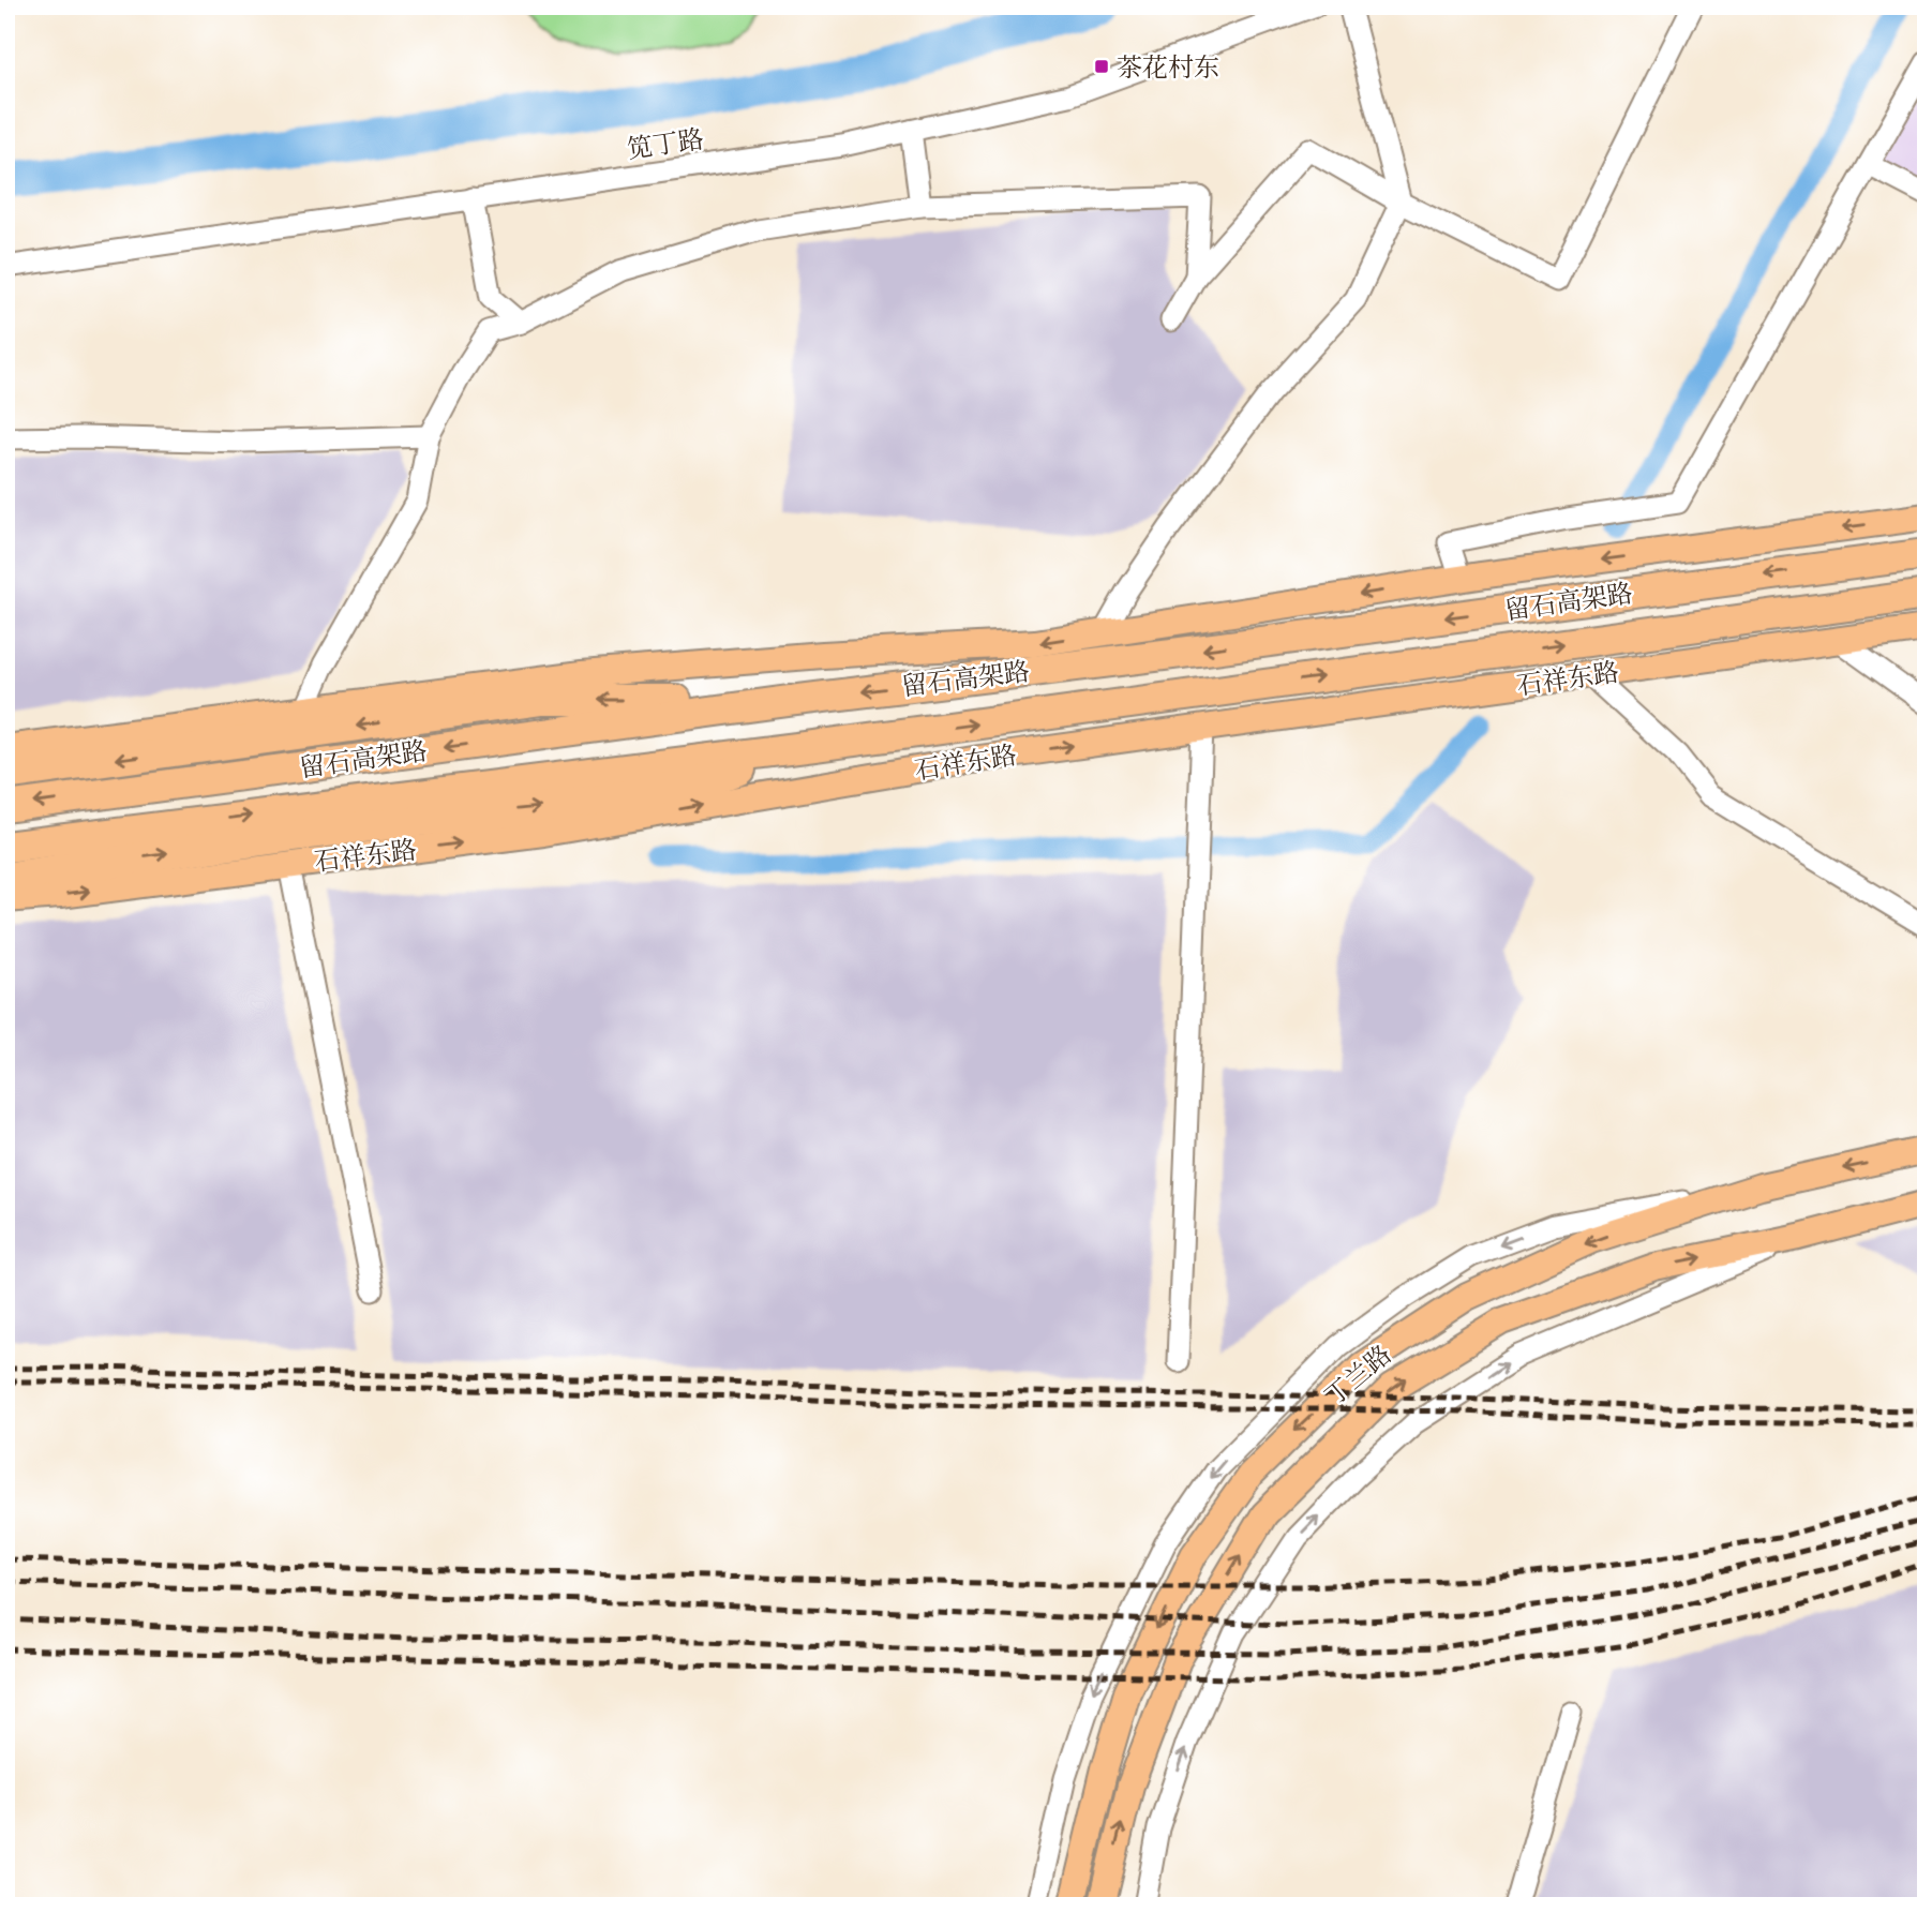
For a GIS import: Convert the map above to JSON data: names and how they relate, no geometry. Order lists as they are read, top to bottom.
{
  "streets": {
    "highway": ["留石高架路"],
    "main road": ["石祥东路", "丁兰路"],
    "street": ["笕丁路"]
  },
  "places": {
    "transit": ["茶花村东"]
  }
}
